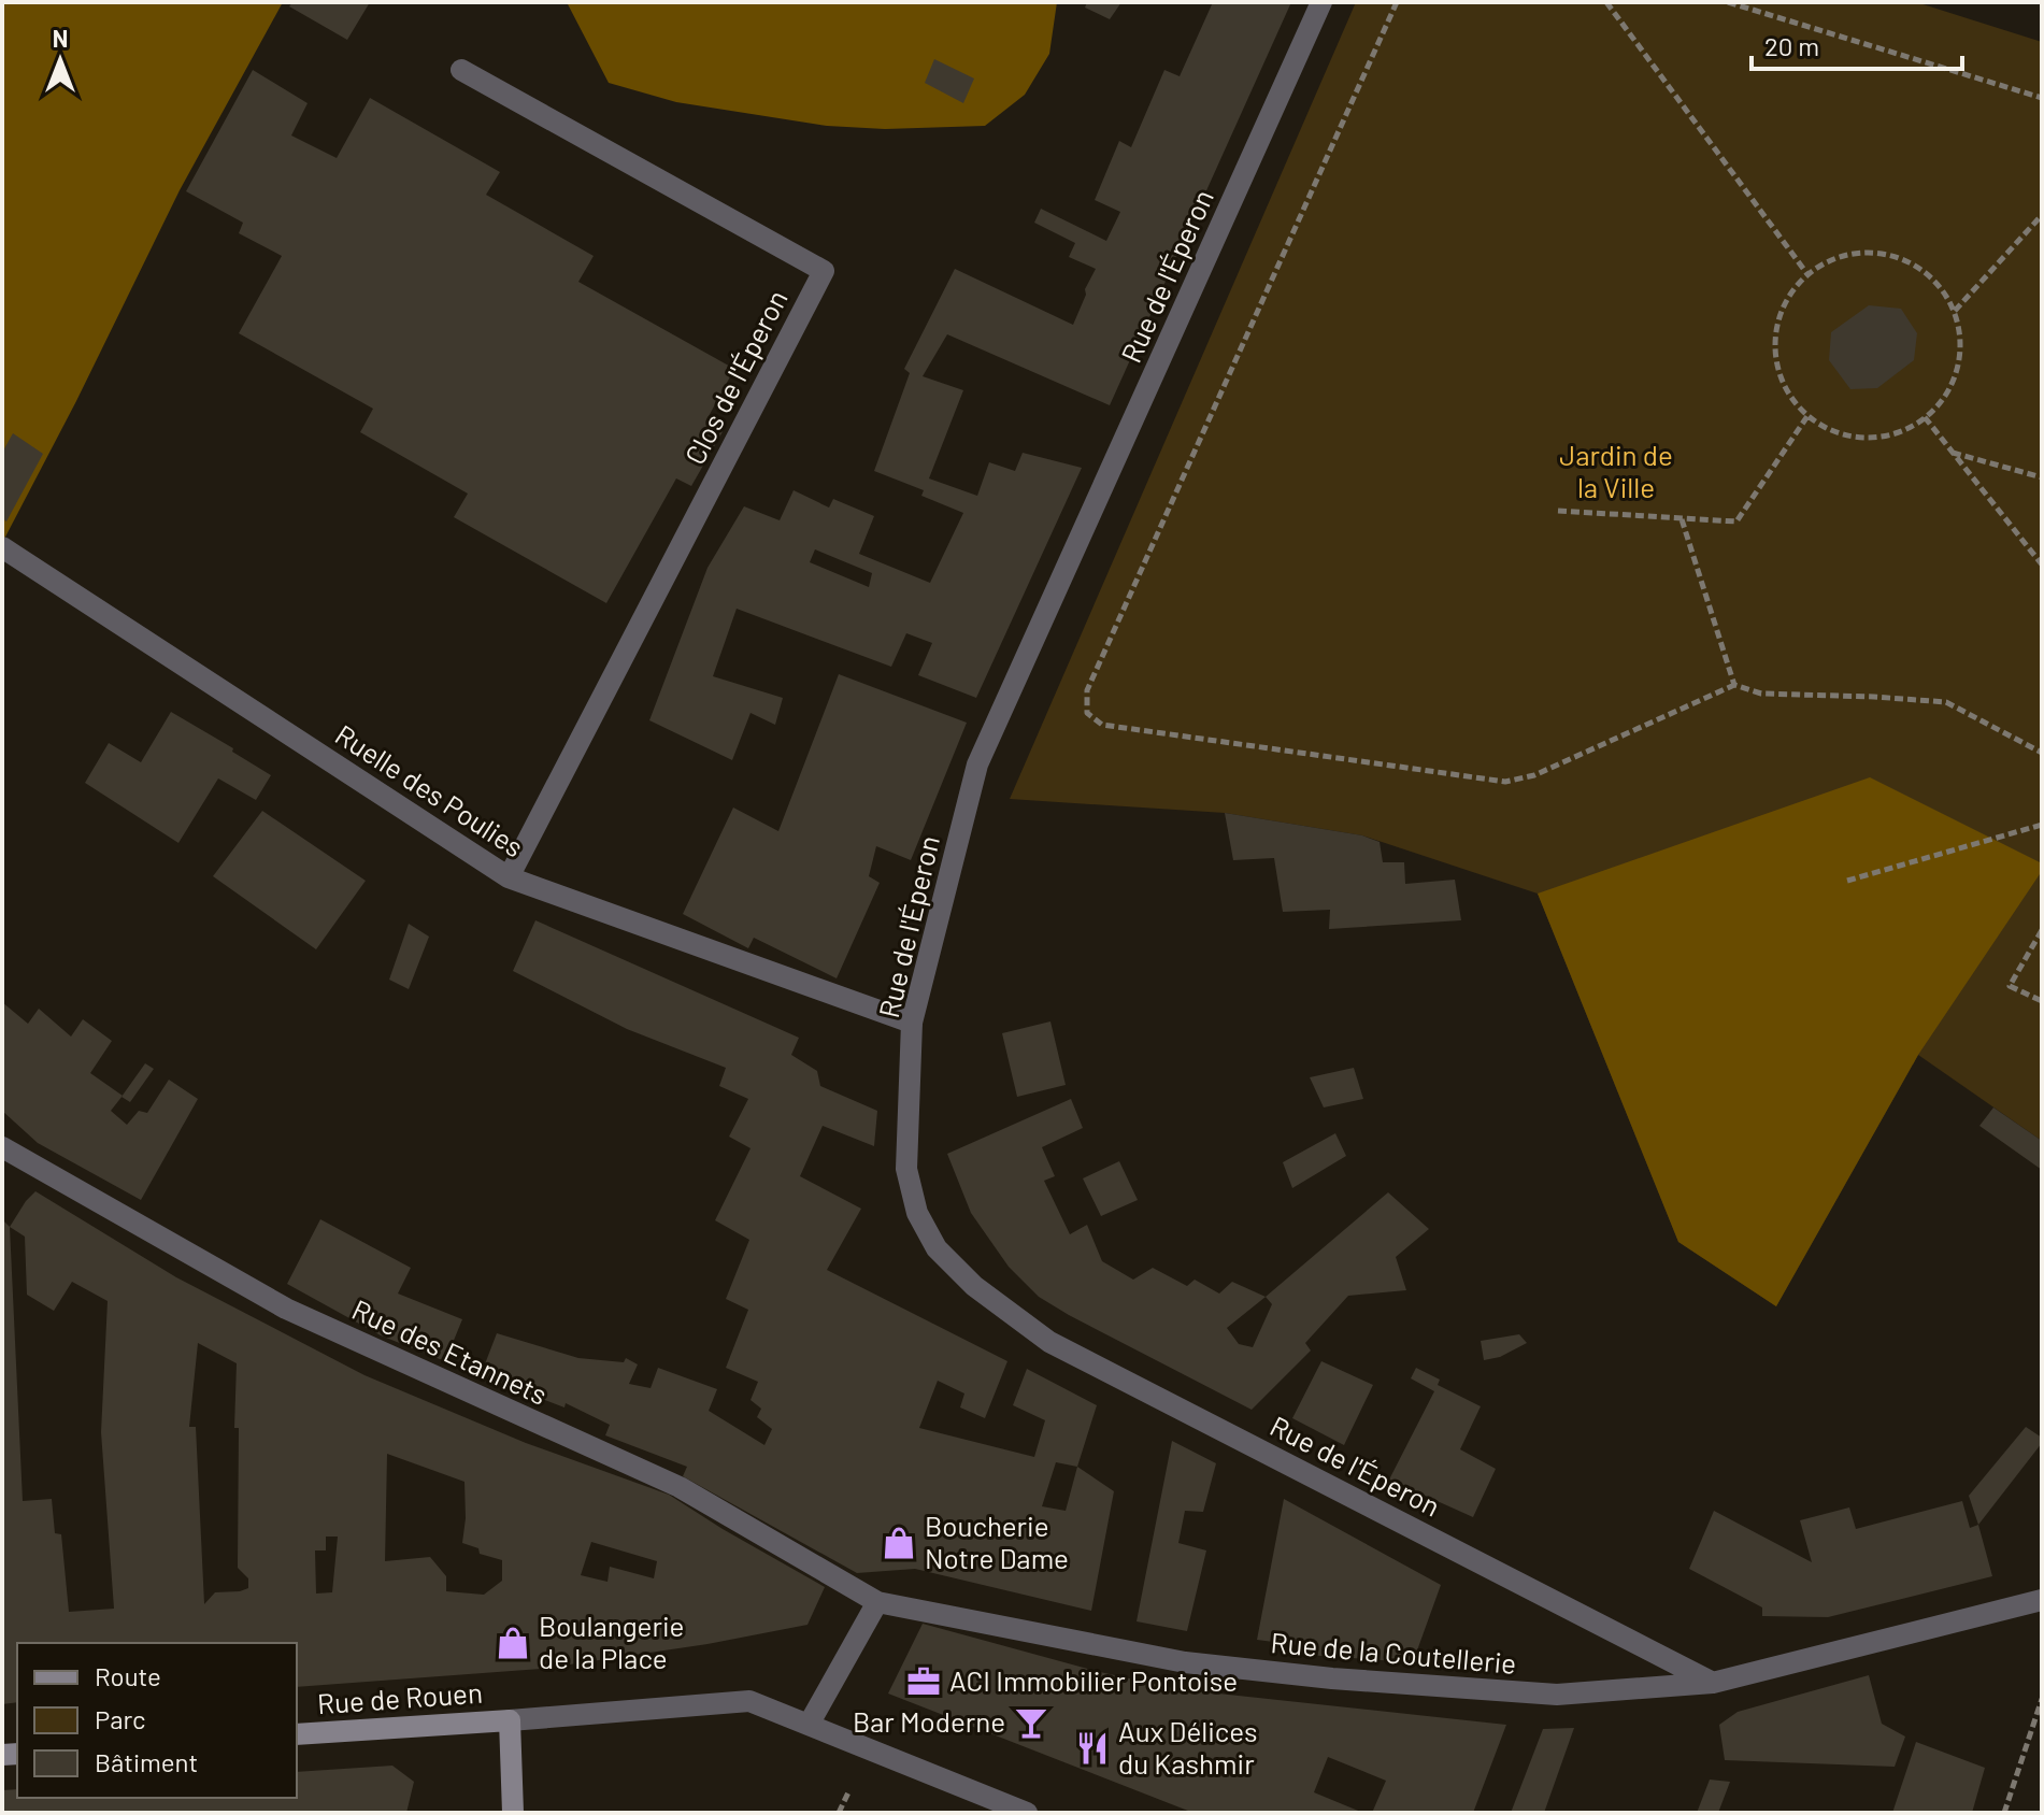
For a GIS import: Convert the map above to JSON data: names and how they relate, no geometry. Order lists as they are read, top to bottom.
{
  "streets": {
    "street": [
      "Rue de l'Éperon",
      "Clos de l'Éperon",
      "Ruelle des Poulies",
      "Rue des Etannets",
      "Rue de la Coutellerie",
      "Rue de Rouen"
    ]
  },
  "crossings": [
    ["Rue de l'Éperon", "Ruelle des Poulies"],
    ["Rue de l'Éperon", "Rue de la Coutellerie"],
    ["Clos de l'Éperon", "Ruelle des Poulies"],
    ["Rue des Etannets", "Rue de la Coutellerie"]
  ],
  "parks": ["Jardin de la Ville"],
  "places": {
    "shop": ["Boucherie Notre Dame", "Boulangerie de la Place"],
    "office": ["ACI Immobilier Pontoise"],
    "bar": ["Bar Moderne"],
    "restaurant": ["Aux Délices du Kashmir"]
  },
  "legend": ["Route", "Parc", "Bâtiment"],
  "scale_bar": "20 m",
  "north": "top"
}
